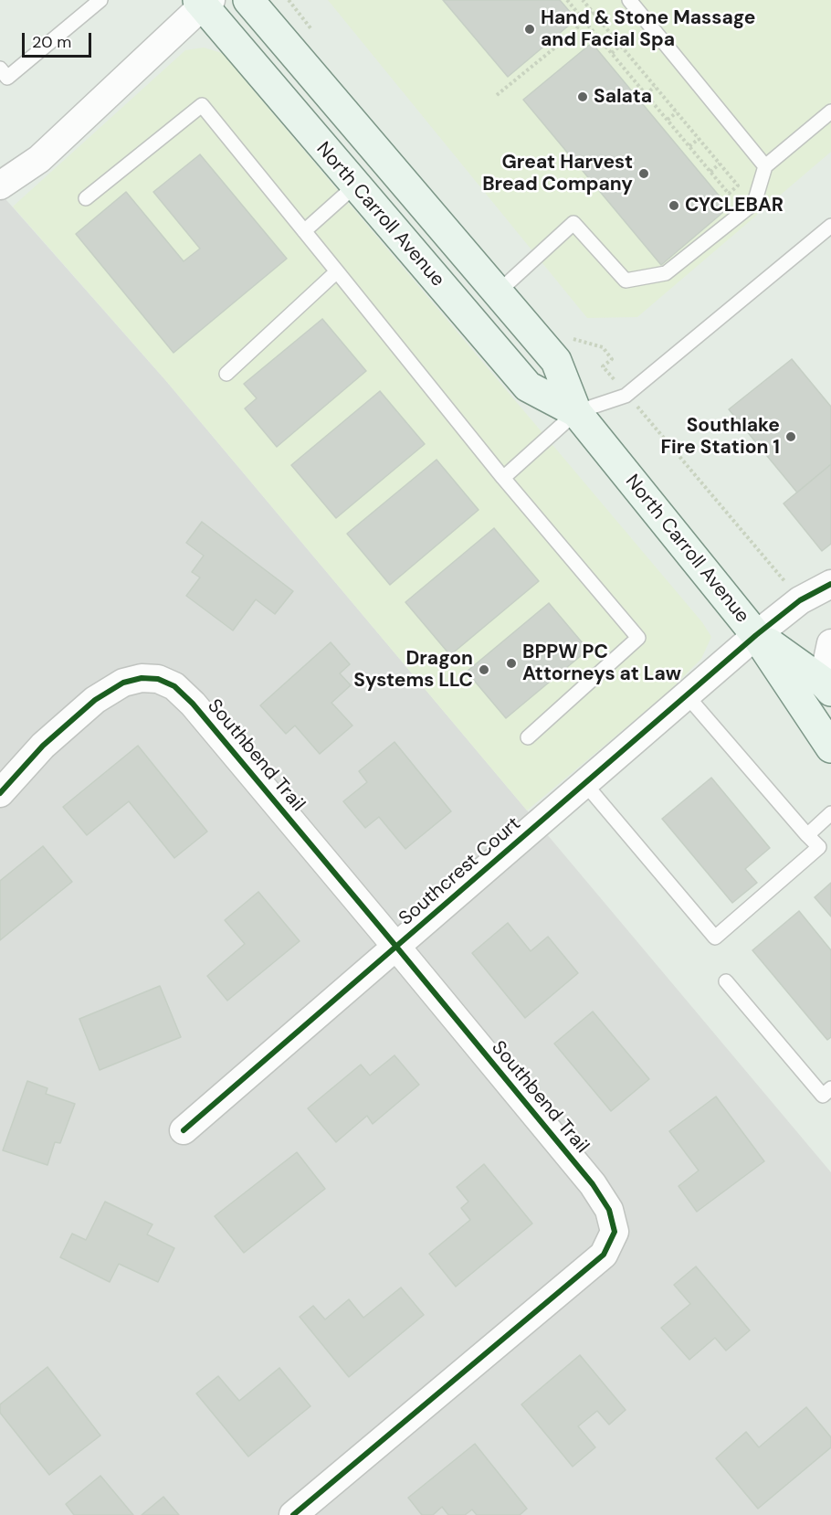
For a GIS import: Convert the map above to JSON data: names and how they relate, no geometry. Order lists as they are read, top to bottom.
{
  "streets": {
    "main road": ["North Carroll Avenue"],
    "street": ["Southbend Trail", "Southcrest Court"]
  },
  "crossings": [
    ["North Carroll Avenue", "Southcrest Court"],
    ["Southbend Trail", "Southcrest Court"]
  ],
  "places": [
    "Hand & Stone Massage and Facial Spa",
    "Salata",
    "Great Harvest Bread Company",
    "CYCLEBAR",
    "Southlake Fire Station 1",
    "BPPW PC Attorneys at Law",
    "Dragon Systems LLC"
  ],
  "scale_bar": "20 m"
}
